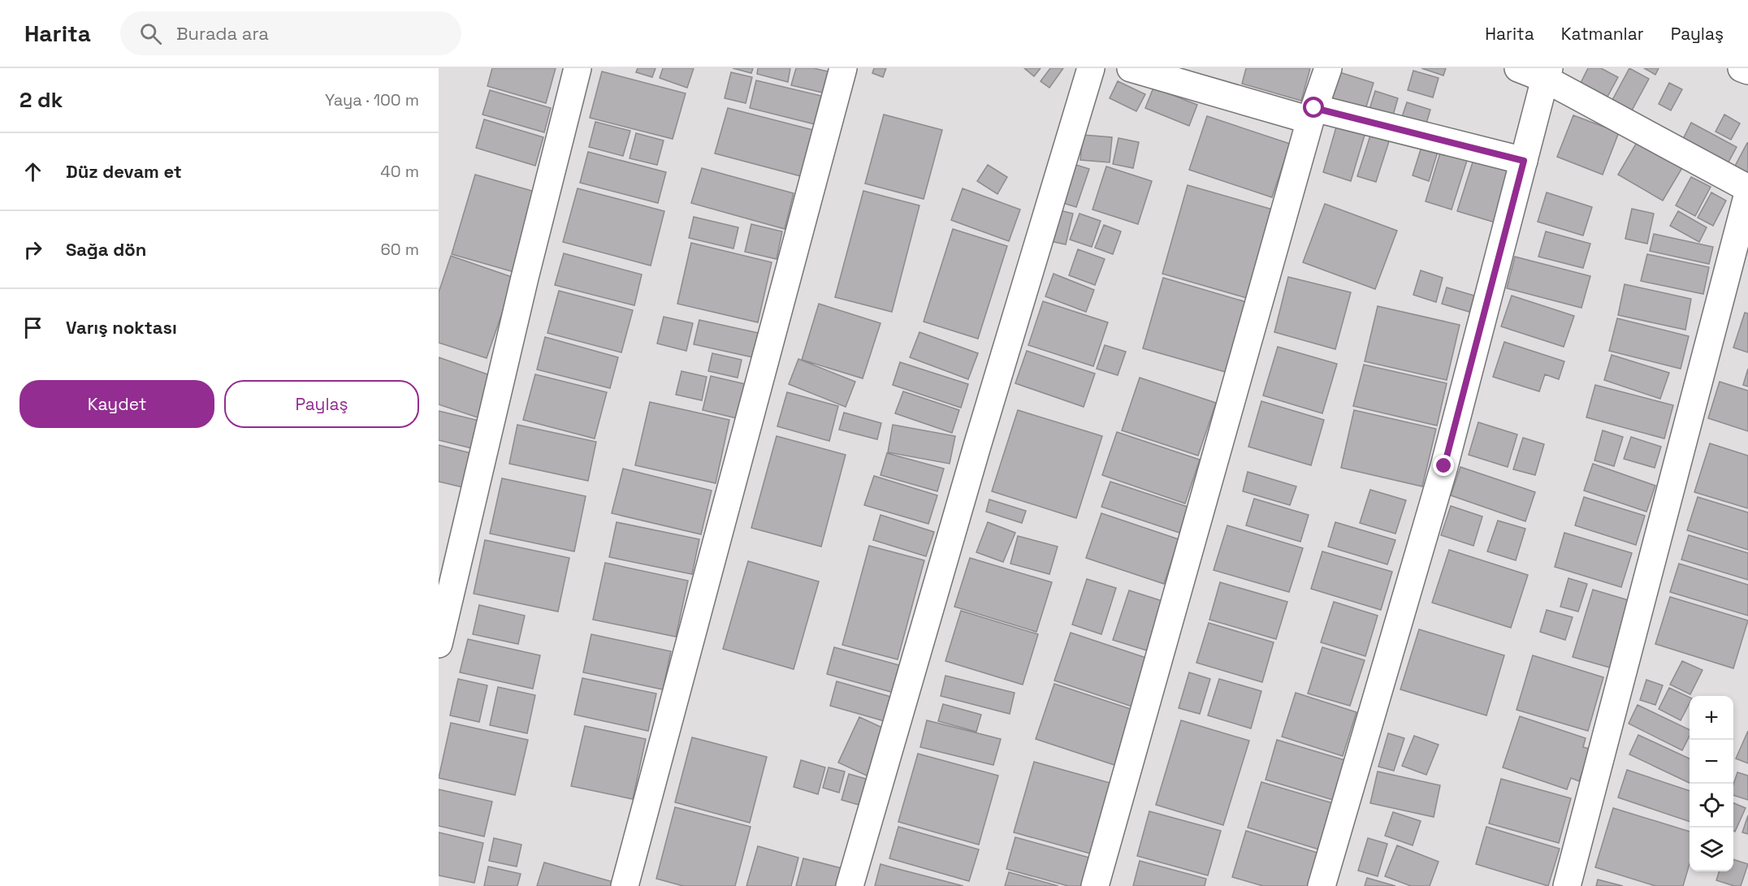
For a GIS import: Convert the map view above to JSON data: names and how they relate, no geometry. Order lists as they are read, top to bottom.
{
  "page": {
    "header": "Harita",
    "search": "Burada ara",
    "nav": ["Harita", "Katmanlar", "Paylaş"],
    "heading": ["2 dk", "Yaya · 100 m"],
    "list": [
      ["Düz devam et", "40 m"],
      ["Sağa dön", "60 m"],
      "Varış noktası"
    ],
    "buttons": ["Kaydet", "Paylaş"],
    "map_buttons": ["+", "−"]
  }
}
